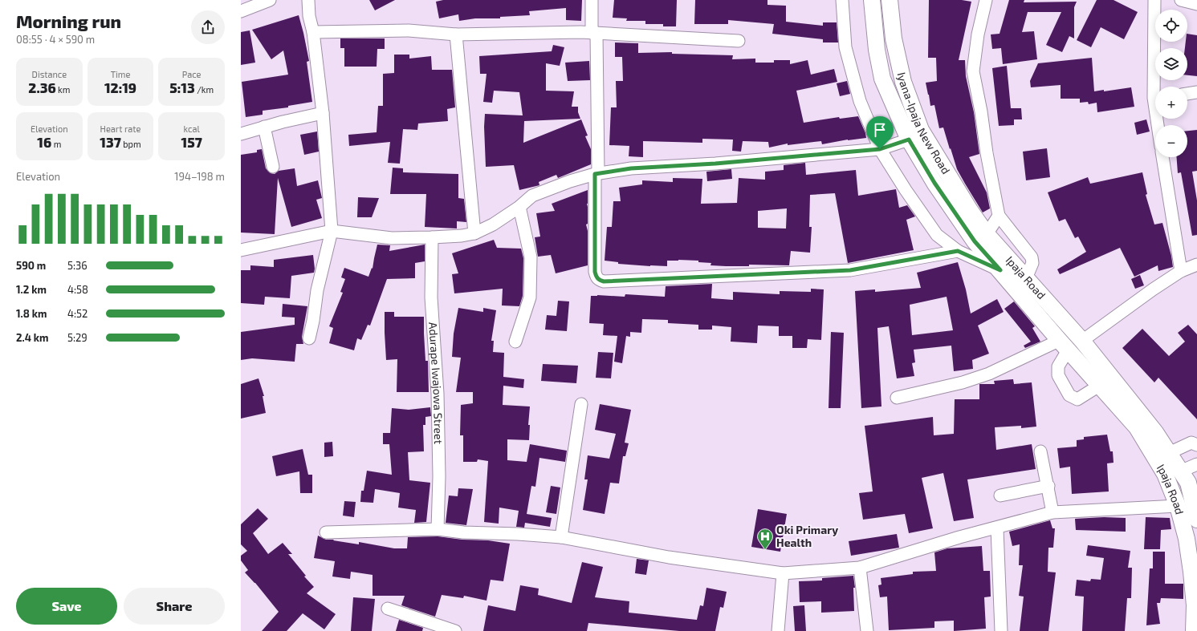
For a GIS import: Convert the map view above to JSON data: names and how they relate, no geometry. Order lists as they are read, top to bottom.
{
  "streets": {
    "main road": ["Iyana-Ipaja New Road", "Ipaja Road"],
    "street": ["Adurape Iwajowa Street"]
  },
  "crossings": [
    ["Iyana-Ipaja New Road", "Ipaja Road"]
  ],
  "places": {
    "hospital": ["Oki Primary Health"]
  },
  "page": {
    "heading": ["Morning run", "08:55 · 4 × 590 m"],
    "map_buttons": ["+", "−"],
    "stats": [
      ["Distance", "2.36 km"],
      ["Time", "12:19"],
      ["Pace", "5:13 /km"],
      ["Elevation", "16 m"],
      ["Heart rate", "137 bpm"],
      ["kcal", "157"]
    ],
    "chart": ["Elevation", "194–198 m"],
    "list": [
      {
        "name": "590 m",
        "note": "5:36"
      },
      {
        "name": "1.2 km",
        "note": "4:58"
      },
      {
        "name": "1.8 km",
        "note": "4:52"
      },
      {
        "name": "2.4 km",
        "note": "5:29"
      }
    ],
    "buttons": ["Save", "Share"]
  }
}
